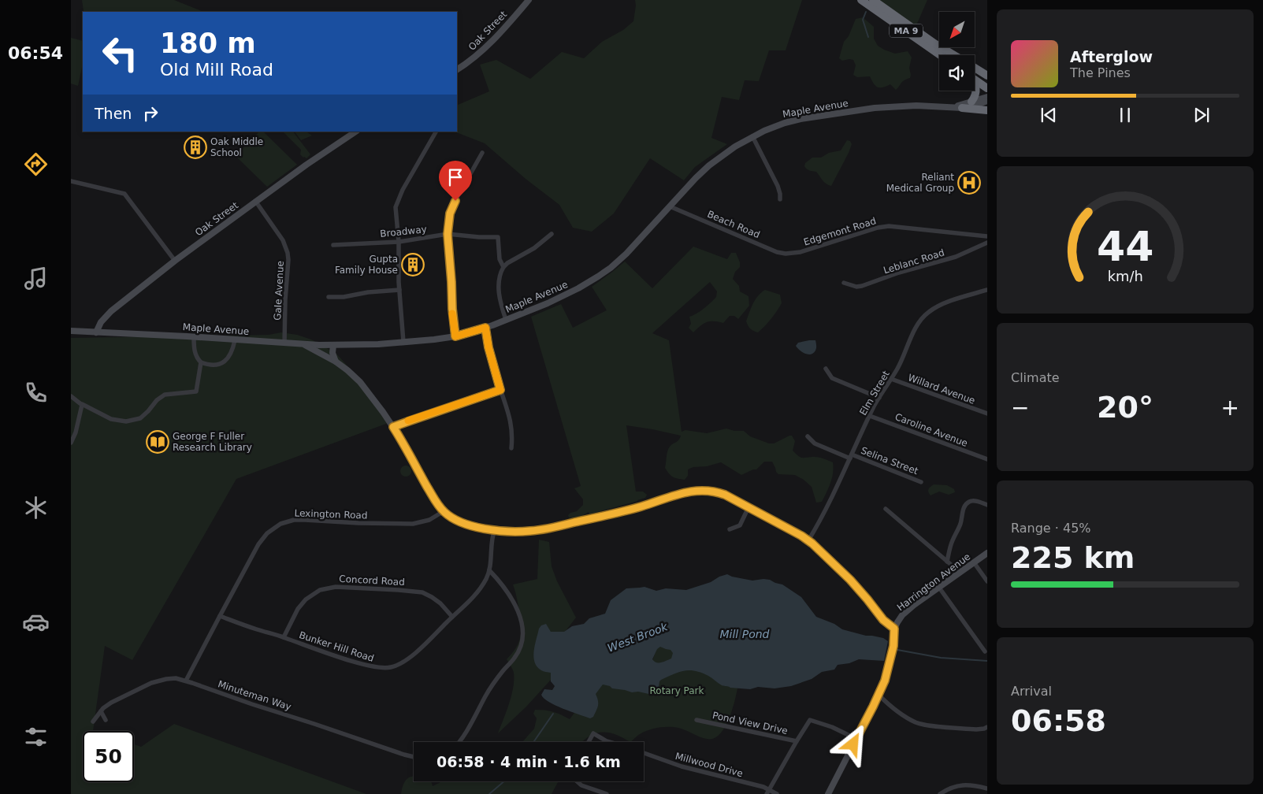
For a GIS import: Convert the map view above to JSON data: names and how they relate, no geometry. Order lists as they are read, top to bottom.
{
  "streets": {
    "highway": ["MA 9"],
    "main road": ["Oak Street", "Maple Avenue", "Harrington Avenue"],
    "street": [
      "Beach Road",
      "Broadway",
      "Edgemont Road",
      "Leblanc Road",
      "Gale Avenue",
      "Willard Avenue",
      "Elm Street",
      "Caroline Avenue",
      "Selina Street",
      "Lexington Road",
      "Concord Road",
      "Bunker Hill Road",
      "Minuteman Way",
      "Pond View Drive",
      "Millwood Drive"
    ]
  },
  "crossings": [
    ["Oak Street", "Maple Avenue"],
    ["Oak Street", "Gale Avenue"],
    ["Maple Avenue", "Beach Road"],
    ["Maple Avenue", "Gale Avenue"],
    ["Beach Road", "Edgemont Road"],
    ["Willard Avenue", "Elm Street"],
    ["Elm Street", "Caroline Avenue"],
    ["Elm Street", "Selina Street"],
    ["Lexington Road", "Bunker Hill Road"],
    ["Concord Road", "Bunker Hill Road"]
  ],
  "water": ["Mill Pond", "West Brook"],
  "parks": ["Rotary Park"],
  "places": {
    "building": ["Oak Middle School", "Gupta Family House"],
    "hospital": ["Reliant Medical Group"],
    "library": ["George F Fuller Research Library"]
  },
  "north": "bottom left",
  "page": {
    "tabs": "06:54",
    "turn": ["180 m", "Old Mill Road"],
    "song": ["Afterglow", "The Pines"],
    "then": "Then",
    "tile": [
      "Climate",
      ["Range · 45%", "225 km"],
      ["Arrival", "06:58"]
    ],
    "heat": ["−", "20°", "+"],
    "limit": "50",
    "trip": "06:58 · 4 min · 1.6 km",
    "gauge": ["44", "km/h"]
  }
}
